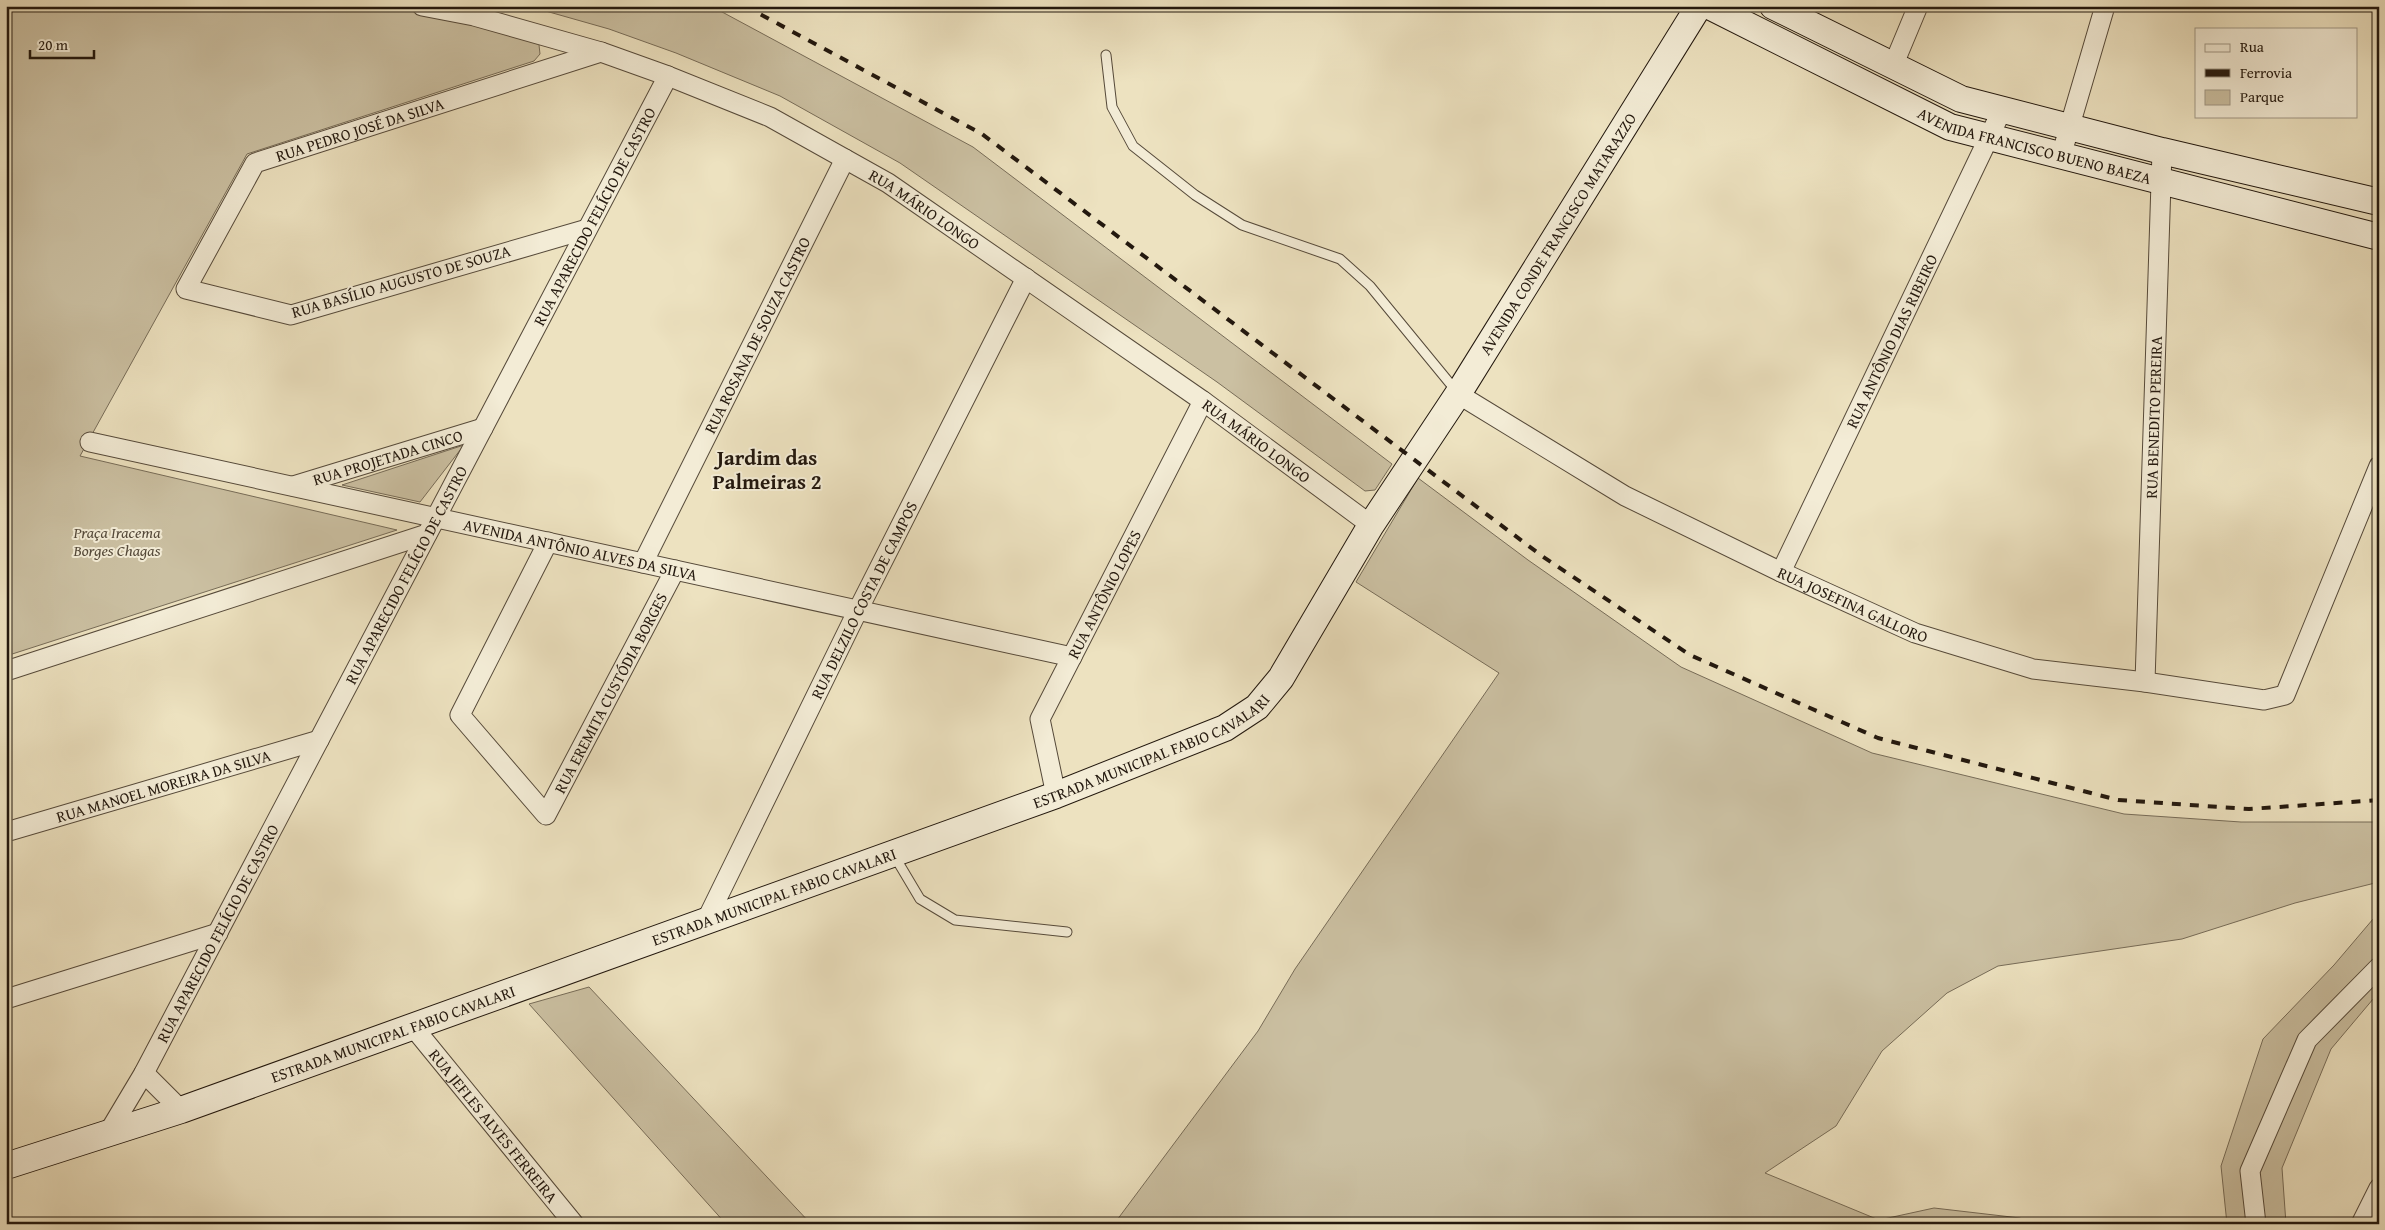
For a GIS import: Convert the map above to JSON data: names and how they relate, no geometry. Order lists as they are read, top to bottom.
{
  "streets": {
    "street": [
      "RUA PEDRO JOSÉ DA SILVA",
      "AVENIDA FRANCISCO BUENO BAEZA",
      "RUA MÁRIO LONGO",
      "RUA APARECIDO FELÍCIO DE CASTRO",
      "AVENIDA CONDE FRANCISCO MATARAZZO",
      "RUA BASÍLIO AUGUSTO DE SOUZA",
      "RUA ROSANA DE SOUZA CASTRO",
      "RUA ANTÔNIO DIAS RIBEIRO",
      "RUA BENEDITO PEREIRA",
      "RUA PROJETADA CINCO",
      "AVENIDA ANTÔNIO ALVES DA SILVA",
      "RUA ANTÔNIO LOPES",
      "RUA DELZILO COSTA DE CAMPOS",
      "RUA JOSEFINA GALLORO",
      "RUA EREMITA CUSTÓDIA BORGES",
      "ESTRADA MUNICIPAL FABIO CAVALARI",
      "RUA MANOEL MOREIRA DA SILVA",
      "RUA JEFLES ALVES FERREIRA"
    ]
  },
  "crossings": [
    ["RUA PEDRO JOSÉ DA SILVA", "RUA MÁRIO LONGO"],
    ["RUA PEDRO JOSÉ DA SILVA", "RUA BASÍLIO AUGUSTO DE SOUZA"],
    ["AVENIDA FRANCISCO BUENO BAEZA", "RUA ANTÔNIO DIAS RIBEIRO"],
    ["AVENIDA FRANCISCO BUENO BAEZA", "RUA BENEDITO PEREIRA"],
    ["RUA MÁRIO LONGO", "RUA APARECIDO FELÍCIO DE CASTRO"],
    ["RUA MÁRIO LONGO", "RUA ROSANA DE SOUZA CASTRO"],
    ["RUA MÁRIO LONGO", "RUA ANTÔNIO LOPES"],
    ["RUA MÁRIO LONGO", "RUA DELZILO COSTA DE CAMPOS"],
    ["RUA MÁRIO LONGO", "ESTRADA MUNICIPAL FABIO CAVALARI"],
    ["RUA APARECIDO FELÍCIO DE CASTRO", "RUA BASÍLIO AUGUSTO DE SOUZA"],
    ["RUA APARECIDO FELÍCIO DE CASTRO", "RUA PROJETADA CINCO"],
    ["RUA APARECIDO FELÍCIO DE CASTRO", "AVENIDA ANTÔNIO ALVES DA SILVA"],
    ["RUA APARECIDO FELÍCIO DE CASTRO", "ESTRADA MUNICIPAL FABIO CAVALARI"],
    ["RUA APARECIDO FELÍCIO DE CASTRO", "RUA MANOEL MOREIRA DA SILVA"],
    ["AVENIDA CONDE FRANCISCO MATARAZZO", "RUA JOSEFINA GALLORO"],
    ["AVENIDA CONDE FRANCISCO MATARAZZO", "ESTRADA MUNICIPAL FABIO CAVALARI"],
    ["RUA ROSANA DE SOUZA CASTRO", "AVENIDA ANTÔNIO ALVES DA SILVA"],
    ["RUA ANTÔNIO DIAS RIBEIRO", "RUA JOSEFINA GALLORO"],
    ["RUA BENEDITO PEREIRA", "RUA JOSEFINA GALLORO"],
    ["RUA PROJETADA CINCO", "AVENIDA ANTÔNIO ALVES DA SILVA"],
    ["AVENIDA ANTÔNIO ALVES DA SILVA", "RUA ANTÔNIO LOPES"],
    ["AVENIDA ANTÔNIO ALVES DA SILVA", "RUA DELZILO COSTA DE CAMPOS"],
    ["AVENIDA ANTÔNIO ALVES DA SILVA", "RUA EREMITA CUSTÓDIA BORGES"],
    ["RUA ANTÔNIO LOPES", "ESTRADA MUNICIPAL FABIO CAVALARI"],
    ["RUA DELZILO COSTA DE CAMPOS", "ESTRADA MUNICIPAL FABIO CAVALARI"],
    ["ESTRADA MUNICIPAL FABIO CAVALARI", "RUA JEFLES ALVES FERREIRA"]
  ],
  "districts": ["Jardim das Palmeiras 2"],
  "parks": ["Praça Iracema Borges Chagas"],
  "legend": ["Rua", "Ferrovia", "Parque"],
  "scale_bar": "20 m"
}
